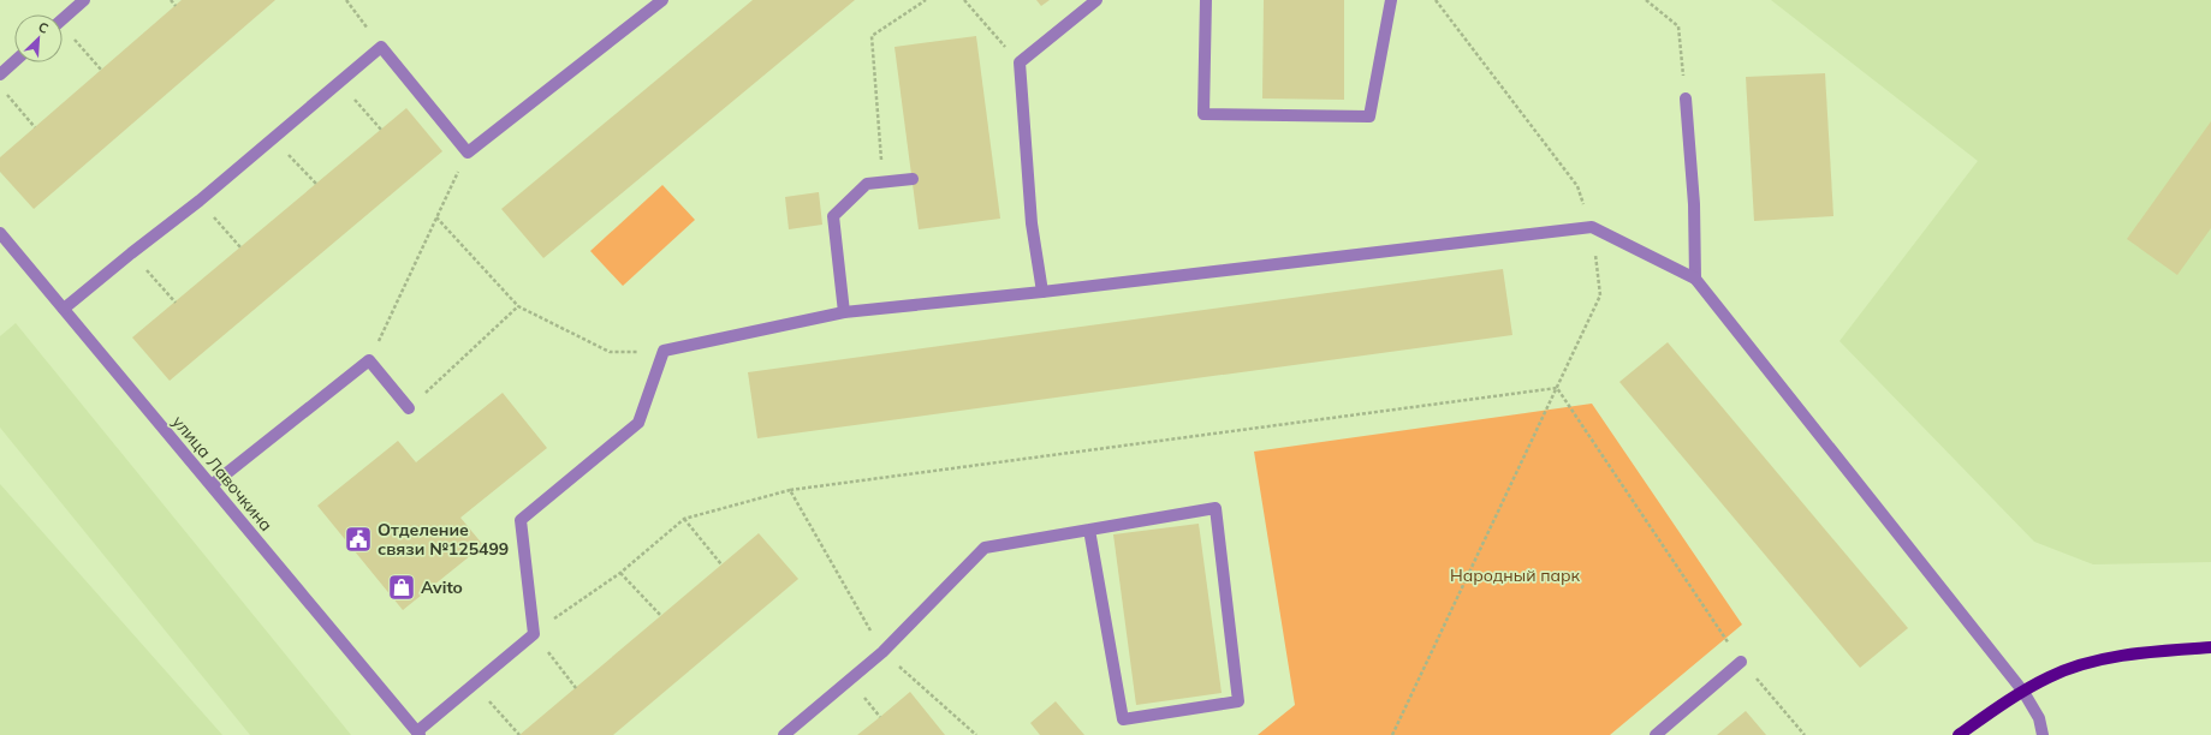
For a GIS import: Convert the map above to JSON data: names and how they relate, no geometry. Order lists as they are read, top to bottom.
{
  "streets": {
    "street": ["улица Лавочкина"]
  },
  "parks": ["Народный парк"],
  "places": {
    "public building": ["Отделение связи №125499"],
    "shop": ["Avito"]
  },
  "north": "top right"
}
